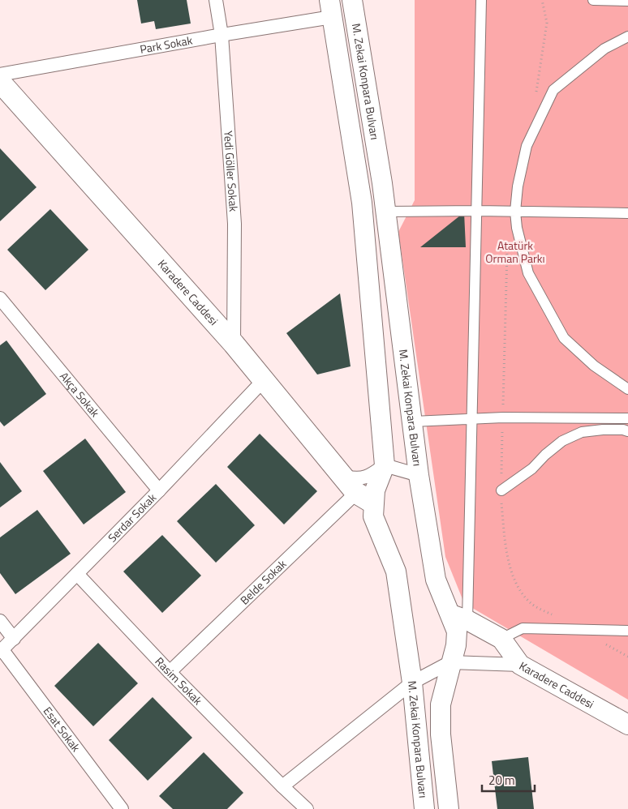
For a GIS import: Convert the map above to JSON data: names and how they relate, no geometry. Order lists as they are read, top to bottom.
{
  "streets": {
    "main road": ["M. Zekai Konpara Bulvarı", "Karadere Caddesi"],
    "street": [
      "Park Sokak",
      "Yedi Göller Sokak",
      "Akça Sokak",
      "Serdar Sokak",
      "Belde Sokak",
      "Rasim Sokak",
      "Esat Sokak"
    ]
  },
  "crossings": [
    ["Park Sokak", "M. Zekai Konpara Bulvarı"],
    ["Park Sokak", "Yedi Göller Sokak"],
    ["M. Zekai Konpara Bulvarı", "Karadere Caddesi"],
    ["M. Zekai Konpara Bulvarı", "Belde Sokak"],
    ["Yedi Göller Sokak", "Karadere Caddesi"],
    ["Karadere Caddesi", "Serdar Sokak"],
    ["Karadere Caddesi", "Belde Sokak"],
    ["Akça Sokak", "Serdar Sokak"],
    ["Serdar Sokak", "Rasim Sokak"],
    ["Serdar Sokak", "Esat Sokak"],
    ["Belde Sokak", "Rasim Sokak"]
  ],
  "parks": ["Atatürk Orman Parkı"],
  "scale_bar": "20 m"
}
